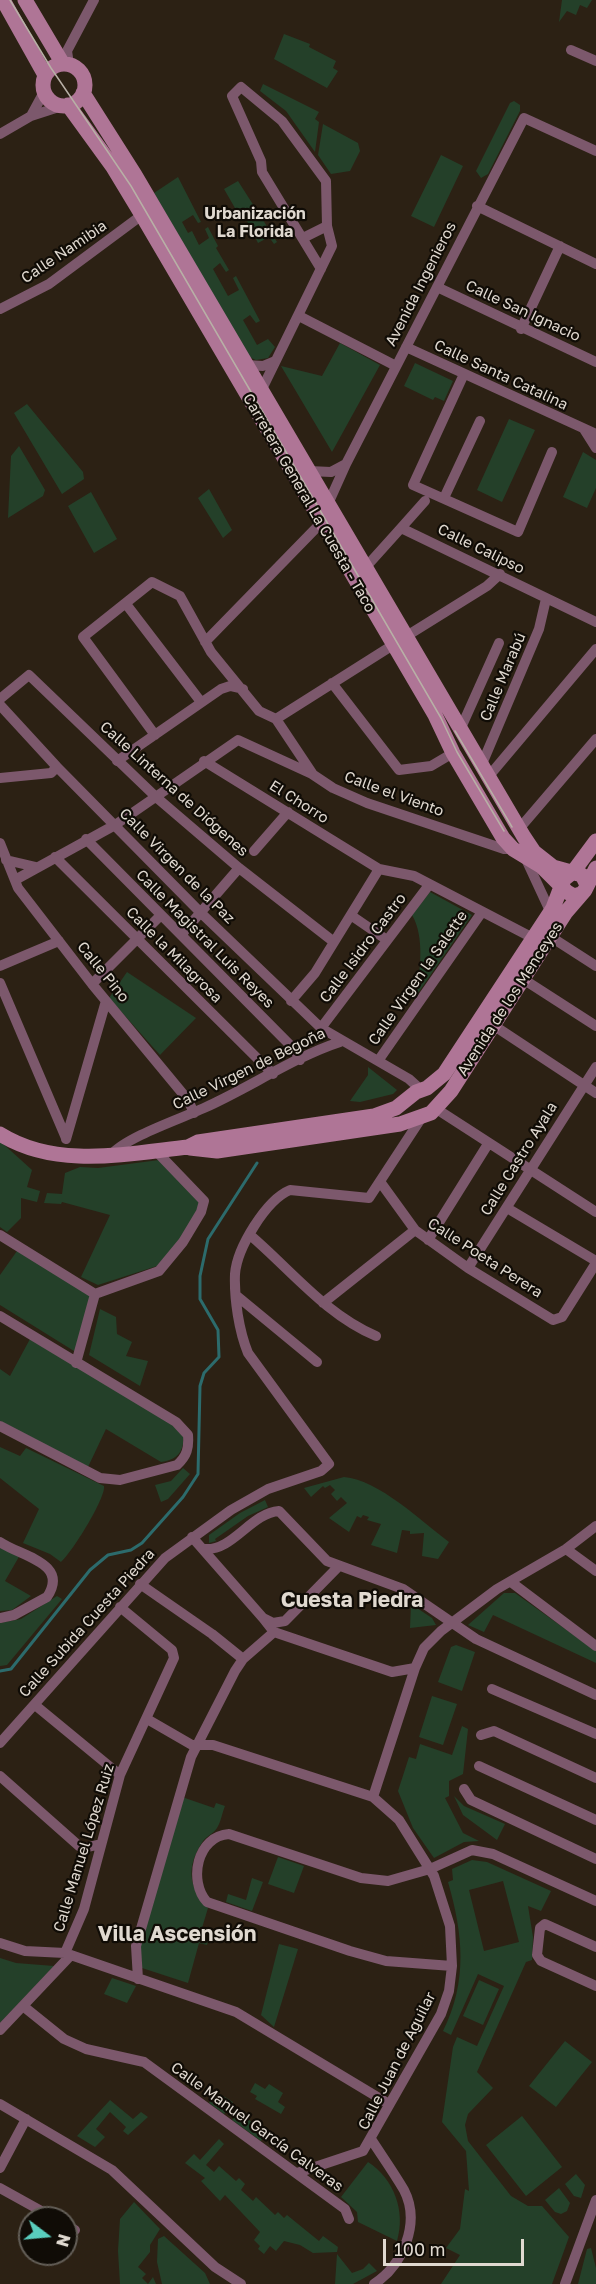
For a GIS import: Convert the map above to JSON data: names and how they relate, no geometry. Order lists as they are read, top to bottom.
{
  "streets": {
    "main road": ["Carretera General La Cuesta - Taco", "Avenida de los Menceyes"],
    "street": [
      "Calle Namibia",
      "Avenida Ingenieros",
      "Calle San Ignacio",
      "Calle Santa Catalina",
      "Calle Calipso",
      "Calle Marabú",
      "Calle Linterna de Diógenes",
      "Calle el Viento",
      "El Chorro",
      "Calle Virgen de la Paz",
      "Calle Magistral Luis Reyes",
      "Calle Isidro Castro",
      "Calle la Milagrosa",
      "Calle Pino",
      "Calle Virgen la Salette",
      "Calle Virgen de Begoña",
      "Calle Castro Ayala",
      "Calle Poeta Perera",
      "Calle Subida Cuesta Piedra",
      "Calle Manuel López Ruiz",
      "Calle Juan de Aguilar",
      "Calle Manuel García Calveras"
    ]
  },
  "crossings": [
    ["Calle Namibia", "Carretera General La Cuesta - Taco"],
    ["Avenida Ingenieros", "Calle San Ignacio"],
    ["Avenida Ingenieros", "Calle Santa Catalina"],
    ["Avenida Ingenieros", "Carretera General La Cuesta - Taco"],
    ["Carretera General La Cuesta - Taco", "Calle Marabú"],
    ["Carretera General La Cuesta - Taco", "Calle el Viento"],
    ["Carretera General La Cuesta - Taco", "Avenida de los Menceyes"],
    ["Calle Calipso", "Calle Marabú"],
    ["Calle el Viento", "El Chorro"],
    ["Calle Virgen de la Paz", "Calle Isidro Castro"],
    ["Calle Virgen de la Paz", "Calle Virgen de Begoña"],
    ["Calle Magistral Luis Reyes", "Calle Virgen de Begoña"],
    ["Calle la Milagrosa", "Calle Virgen de Begoña"],
    ["Calle Pino", "Calle Virgen de Begoña"],
    ["Calle Virgen la Salette", "Calle Virgen de Begoña"],
    ["Avenida de los Menceyes", "Calle Virgen de Begoña"],
    ["Calle Castro Ayala", "Calle Poeta Perera"],
    ["Calle Subida Cuesta Piedra", "Calle Manuel López Ruiz"],
    ["Calle Manuel López Ruiz", "Calle Manuel García Calveras"]
  ],
  "districts": ["Urbanización La Florida", "Cuesta Piedra", "Villa Ascensión"],
  "scale_bar": "100 m",
  "north": "right"
}
